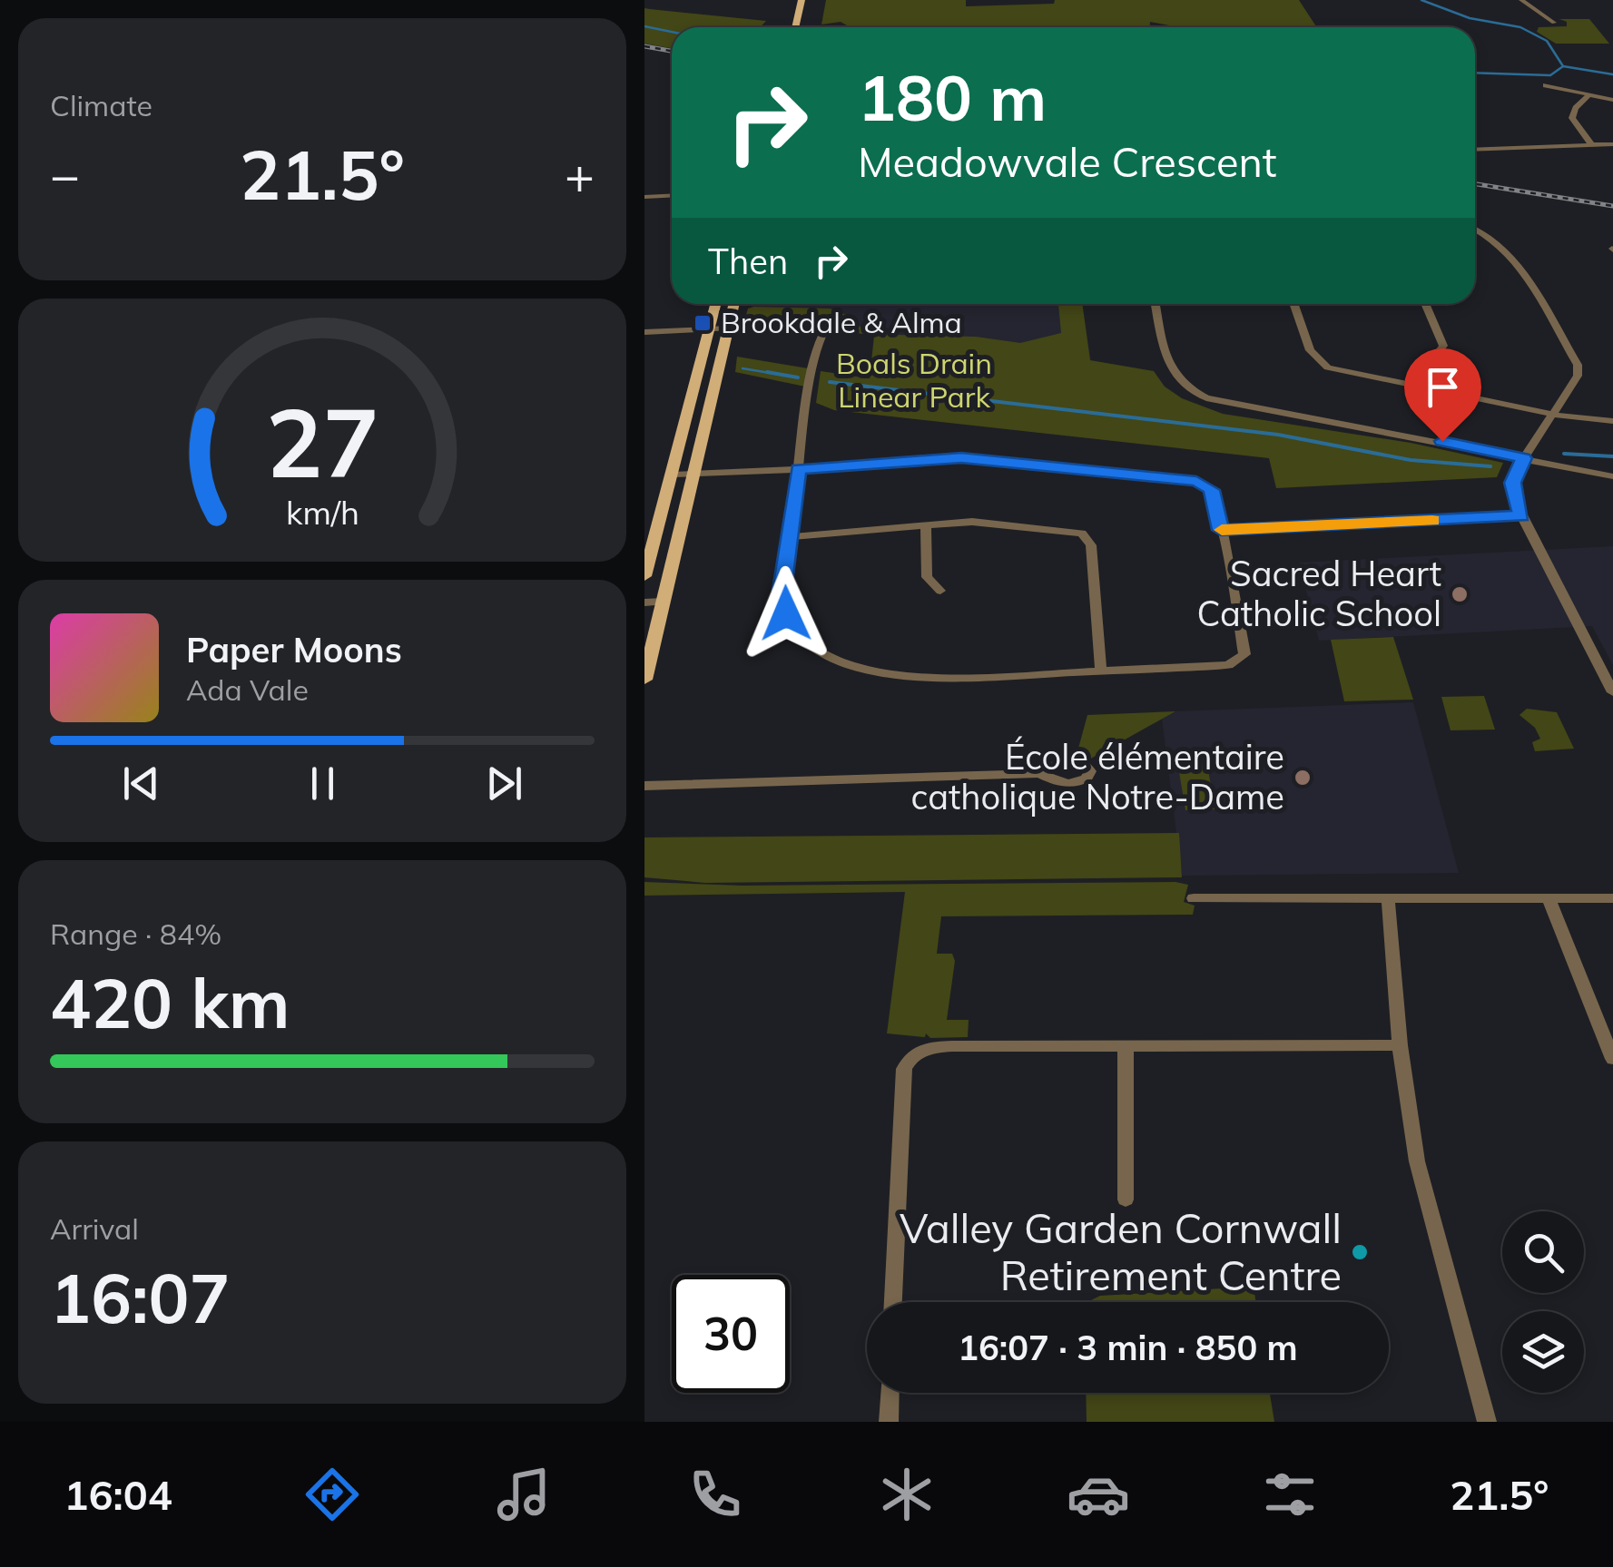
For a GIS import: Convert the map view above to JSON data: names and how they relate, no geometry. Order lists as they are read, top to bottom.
{
  "parks": ["Boals Drain Linear Park"],
  "places": {
    "transit": ["Brookdale & Alma"],
    "other": ["Sacred Heart Catholic School", "École élémentaire catholique Notre-Dame", "Valley Garden Cornwall Retirement Centre"]
  },
  "page": {
    "tile": [
      "Climate",
      ["Range · 84%", "420 km"],
      ["Arrival", "16:07"]
    ],
    "turn": ["180 m", "Meadowvale Crescent"],
    "heat": ["−", "21.5°", "+"],
    "then": "Then",
    "song": ["Paper Moons", "Ada Vale"],
    "limit": "30",
    "trip": "16:07 · 3 min · 850 m",
    "tabs": ["16:04", "21.5°"],
    "gauge": ["27", "km/h"]
  }
}
